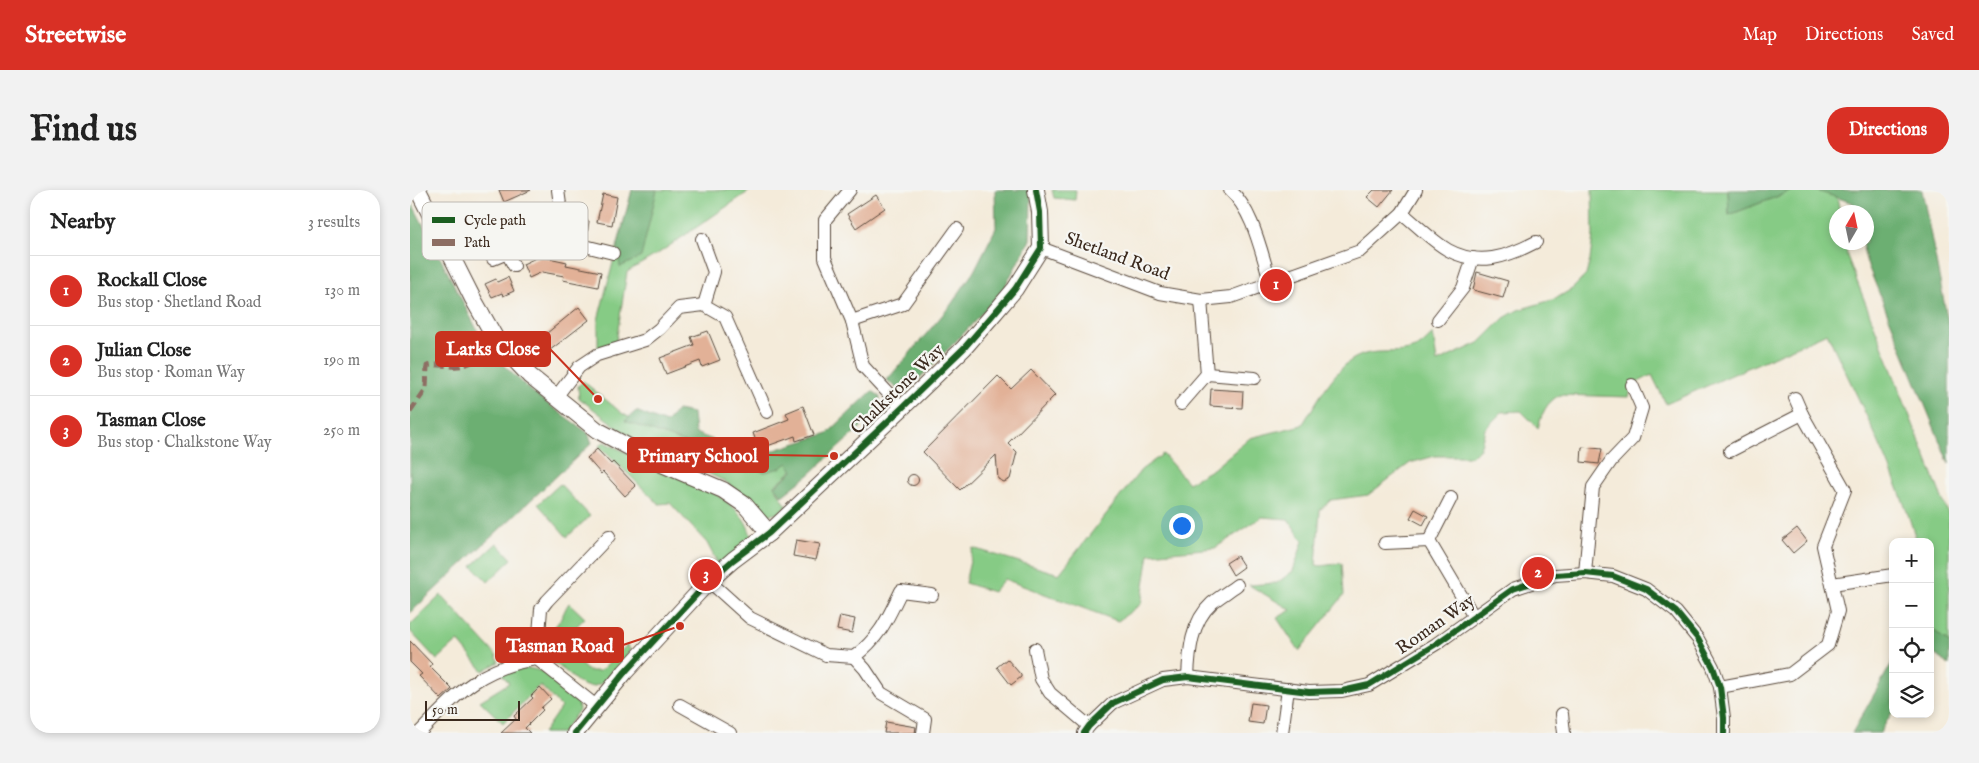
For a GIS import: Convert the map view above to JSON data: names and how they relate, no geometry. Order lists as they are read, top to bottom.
{
  "streets": {
    "street": ["Shetland Road", "Chalkstone Way", "Roman Way"]
  },
  "crossings": [
    ["Shetland Road", "Chalkstone Way"]
  ],
  "places": ["Larks Close", "Primary School", "Tasman Road"],
  "legend": ["Cycle path", "Path"],
  "scale_bar": "50 m",
  "north": "top",
  "page": {
    "header": "Streetwise",
    "nav": ["Map", "Directions", "Saved"],
    "buttons": "Directions",
    "title": "Find us",
    "heading": ["Nearby", "3 results"],
    "list": [
      {
        "mark": "1",
        "name": "Rockall Close",
        "note": "Bus stop · Shetland Road",
        "value": "130 m"
      },
      {
        "mark": "2",
        "name": "Julian Close",
        "note": "Bus stop · Roman Way",
        "value": "190 m"
      },
      {
        "mark": "3",
        "name": "Tasman Close",
        "note": "Bus stop · Chalkstone Way",
        "value": "250 m"
      }
    ],
    "pins": ["1", "2", "3"],
    "map_buttons": ["+", "−"],
    "scale": "50 m"
  }
}
